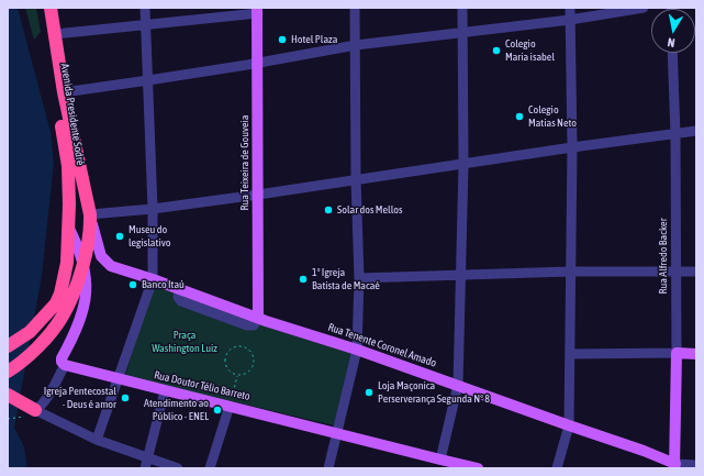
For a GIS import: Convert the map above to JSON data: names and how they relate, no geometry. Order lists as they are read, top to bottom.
{
  "streets": {
    "highway": ["Avenida Presidente Sodré"],
    "main road": [
      "Rua Teixeira de Gouveia",
      "Rua Alfredo Backer",
      "Rua Tenente Coronel Amado",
      "Rua Doutor Télio Barreto"
    ]
  },
  "crossings": [
    ["Avenida Presidente Sodré", "Rua Tenente Coronel Amado"],
    ["Rua Teixeira de Gouveia", "Rua Tenente Coronel Amado"],
    ["Rua Alfredo Backer", "Rua Tenente Coronel Amado"]
  ],
  "parks": ["Praça Washington Luiz"],
  "places": [
    "Hotel Plaza",
    "Colegio Maria isabel",
    "Colegio Matias Neto",
    "Solar dos Mellos",
    "Museu do legislativo",
    "1° Igreja Batista de Macaé",
    "Banco Itaú",
    "Loja Maçonica Perserverança Segunda N° 8",
    "Igreja Pentecostal - Deus é amor",
    "Atendimento ao Público - ENEL"
  ],
  "north": "bottom"
}
